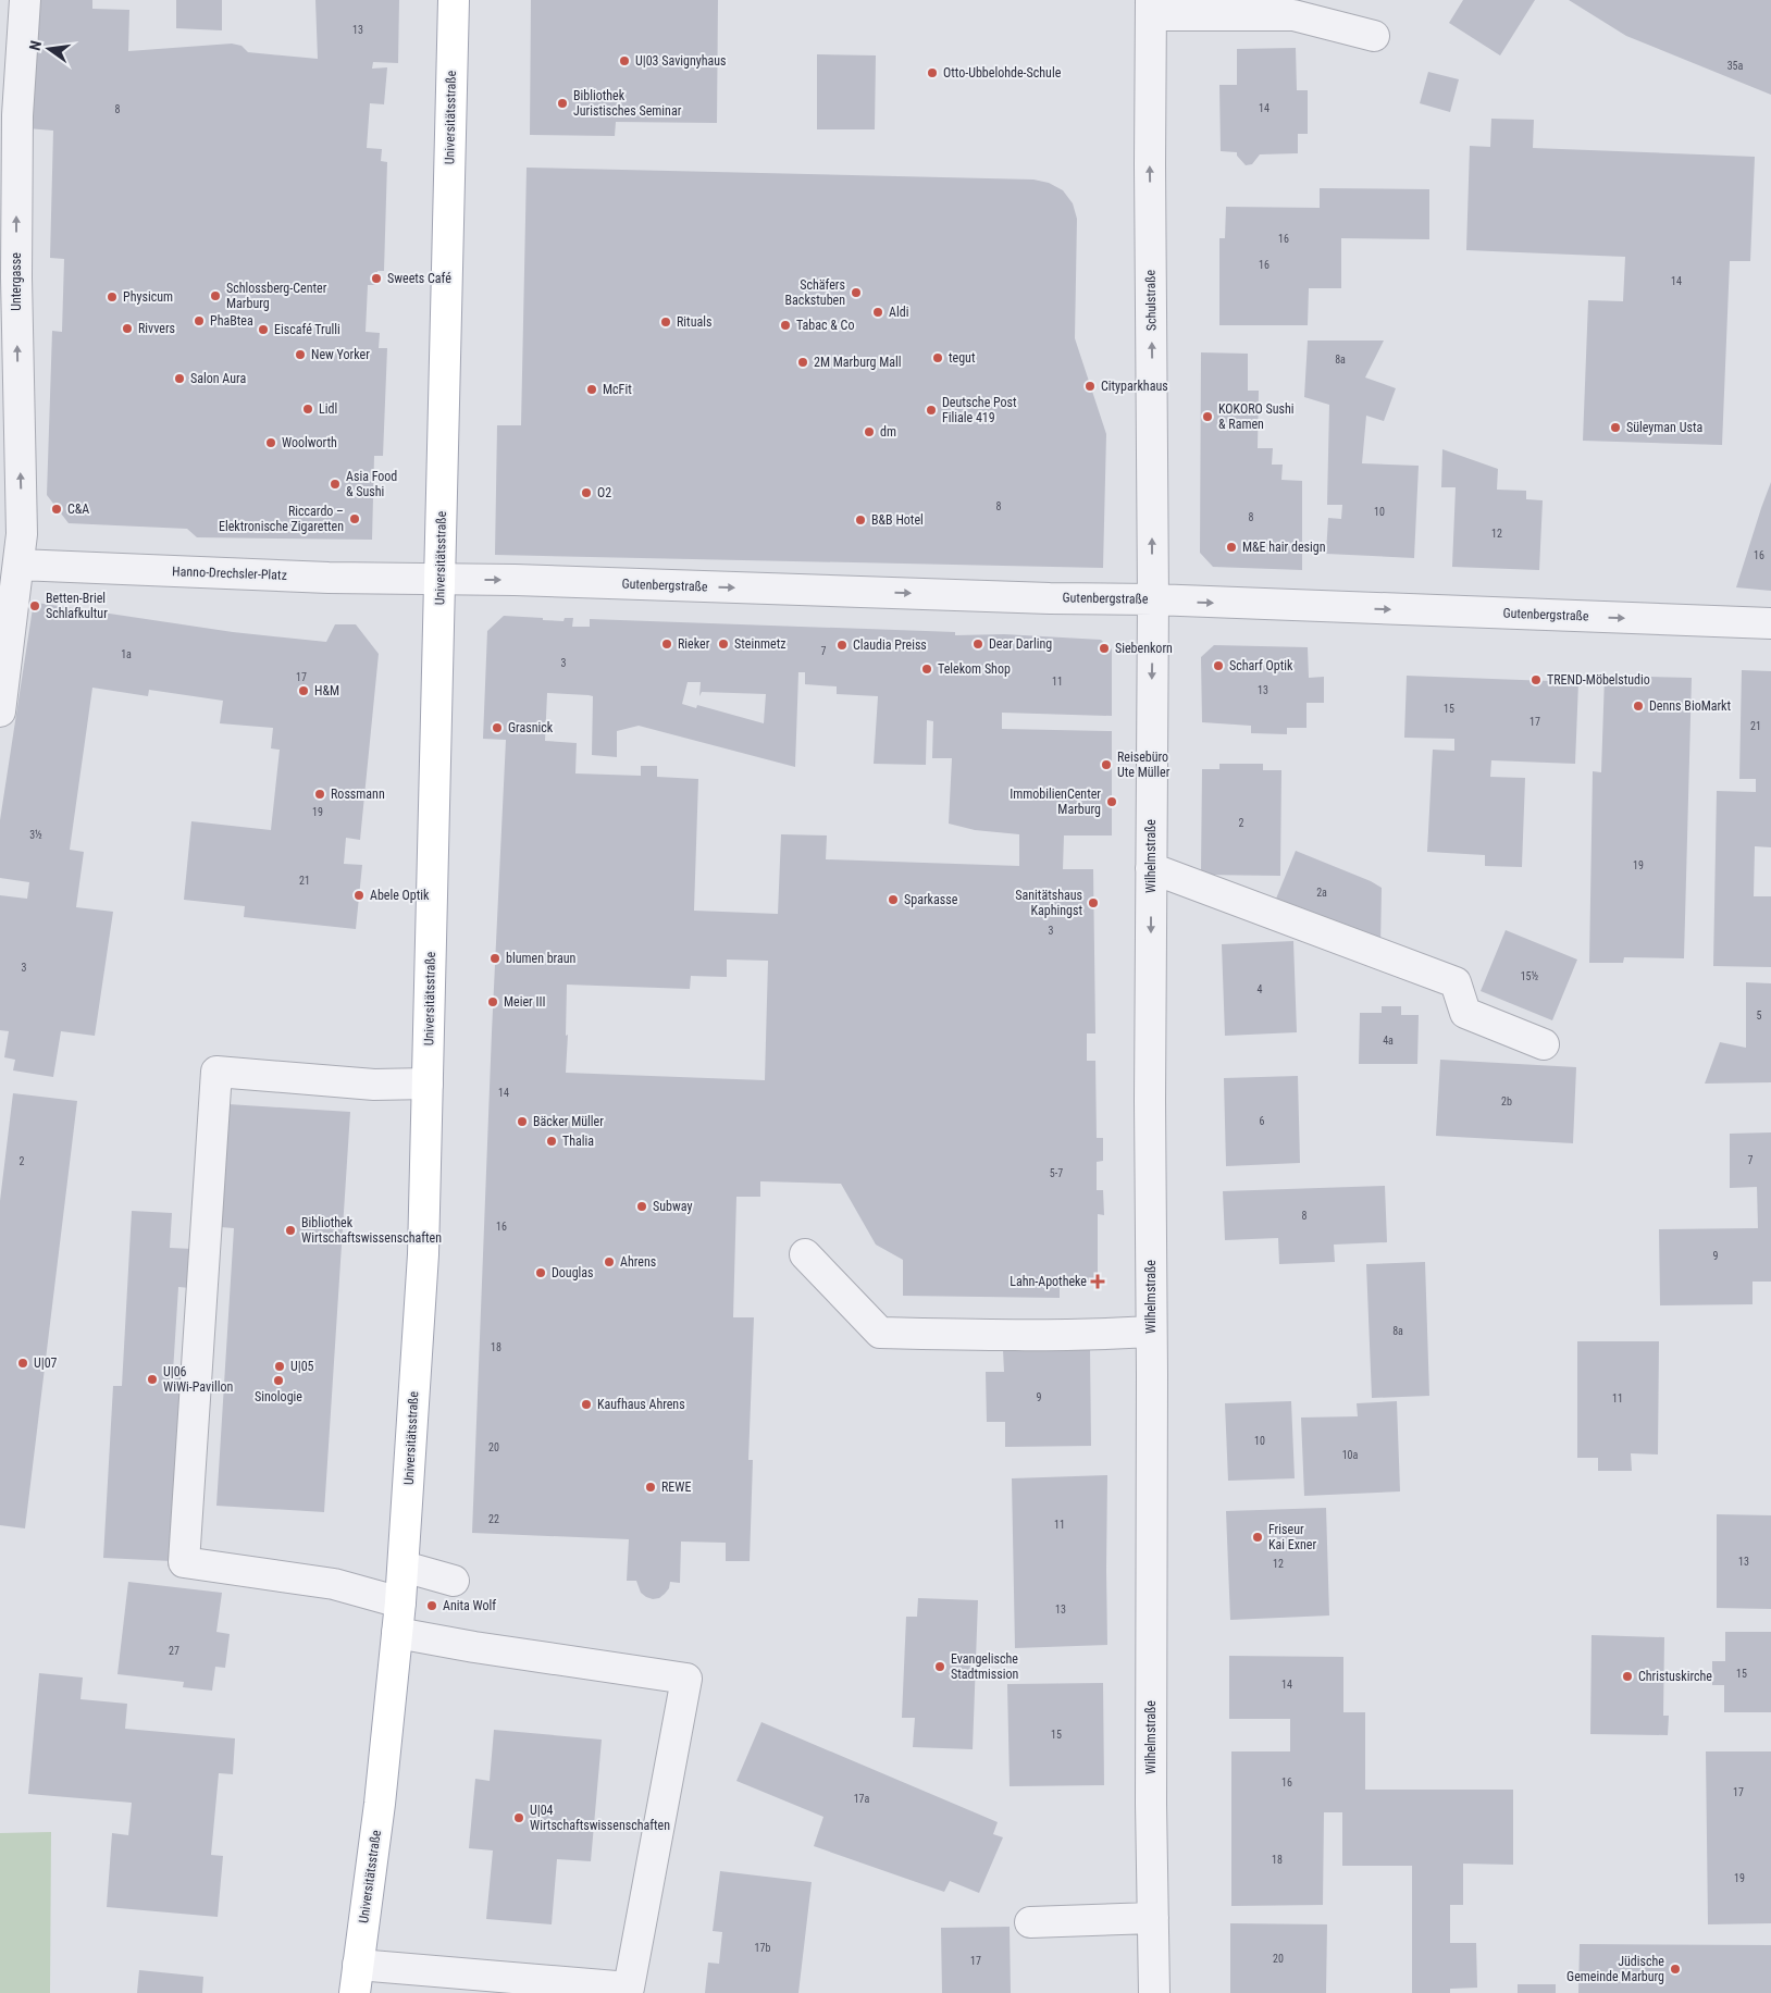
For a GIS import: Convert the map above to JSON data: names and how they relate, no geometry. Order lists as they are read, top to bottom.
{
  "streets": {
    "main road": ["Universitätsstraße"],
    "street": [
      "Untergasse",
      "Schulstraße",
      "Hanno-Drechsler-Platz",
      "Gutenbergstraße",
      "Wilhelmstraße"
    ]
  },
  "crossings": [
    ["Universitätsstraße", "Hanno-Drechsler-Platz"],
    ["Universitätsstraße", "Gutenbergstraße"],
    ["Untergasse", "Hanno-Drechsler-Platz"],
    ["Schulstraße", "Gutenbergstraße"],
    ["Schulstraße", "Wilhelmstraße"],
    ["Hanno-Drechsler-Platz", "Gutenbergstraße"],
    ["Gutenbergstraße", "Wilhelmstraße"]
  ],
  "one_way": [
    "Untergasse",
    "Schulstraße",
    "Gutenbergstraße",
    "Wilhelmstraße"
  ],
  "places": {
    "other": [
      "U|03 Savignyhaus",
      "Otto-Ubbelohde-Schule",
      "Bibliothek Juristisches Seminar",
      "Sweets Café",
      "Schäfers Backstuben",
      "Schlossberg-Center Marburg",
      "Physicum",
      "Aldi",
      "PhaBtea",
      "Rituals",
      "Tabac & Co",
      "Rivvers",
      "Eiscafé Trulli",
      "New Yorker",
      "tegut",
      "2M Marburg Mall",
      "Salon Aura",
      "Cityparkhaus",
      "McFit",
      "Lidl",
      "Deutsche Post Filiale 419",
      "KOKORO Sushi & Ramen",
      "Süleyman Usta",
      "dm",
      "Woolworth",
      "Asia Food & Sushi",
      "O2",
      "C&A",
      "Riccardo – Elektronische Zigaretten",
      "B&B Hotel",
      "M&E hair design",
      "Betten-Briel Schlafkultur",
      "Rieker",
      "Steinmetz",
      "Dear Darling",
      "Claudia Preiss",
      "Siebenkorn",
      "Scharf Optik",
      "Telekom Shop",
      "TREND-Möbelstudio",
      "H&M",
      "Denns BioMarkt",
      "Grasnick",
      "Reisebüro Ute Müller",
      "Rossmann",
      "ImmobilienCenter Marburg",
      "Abele Optik",
      "Sparkasse",
      "Sanitätshaus Kaphingst",
      "blumen braun",
      "Meier III",
      "Bäcker Müller",
      "Thalia",
      "Subway",
      "Bibliothek Wirtschaftswissenschaften",
      "Ahrens",
      "Douglas",
      "U|07",
      "U|05",
      "U|06 WiWi-Pavillon",
      "Sinologie",
      "Kaufhaus Ahrens",
      "REWE",
      "Friseur Kai Exner",
      "Anita Wolf",
      "Evangelische Stadtmission",
      "Christuskirche",
      "U|04 Wirtschaftswissenschaften",
      "Jüdische Gemeinde Marburg"
    ],
    "health": ["Lahn-Apotheke"]
  },
  "house_numbers": [
    "13",
    "35a",
    "14",
    "8",
    "16",
    "16",
    "14",
    "8a",
    "8",
    "10",
    "8",
    "12",
    "16",
    "7",
    "1a",
    "3",
    "17",
    "11",
    "13",
    "15",
    "17",
    "21",
    "19",
    "2",
    "3½",
    "19",
    "21",
    "2a",
    "3",
    "3",
    "15½",
    "4",
    "5",
    "4a",
    "14",
    "2b",
    "6",
    "7",
    "2",
    "5-7",
    "8",
    "16",
    "9",
    "8a",
    "18",
    "9",
    "11",
    "10",
    "20",
    "10a",
    "22",
    "11",
    "13",
    "12",
    "13",
    "27",
    "15",
    "14",
    "15",
    "16",
    "17",
    "17a",
    "18",
    "19",
    "17b",
    "20",
    "17"
  ],
  "north": "left"
}
